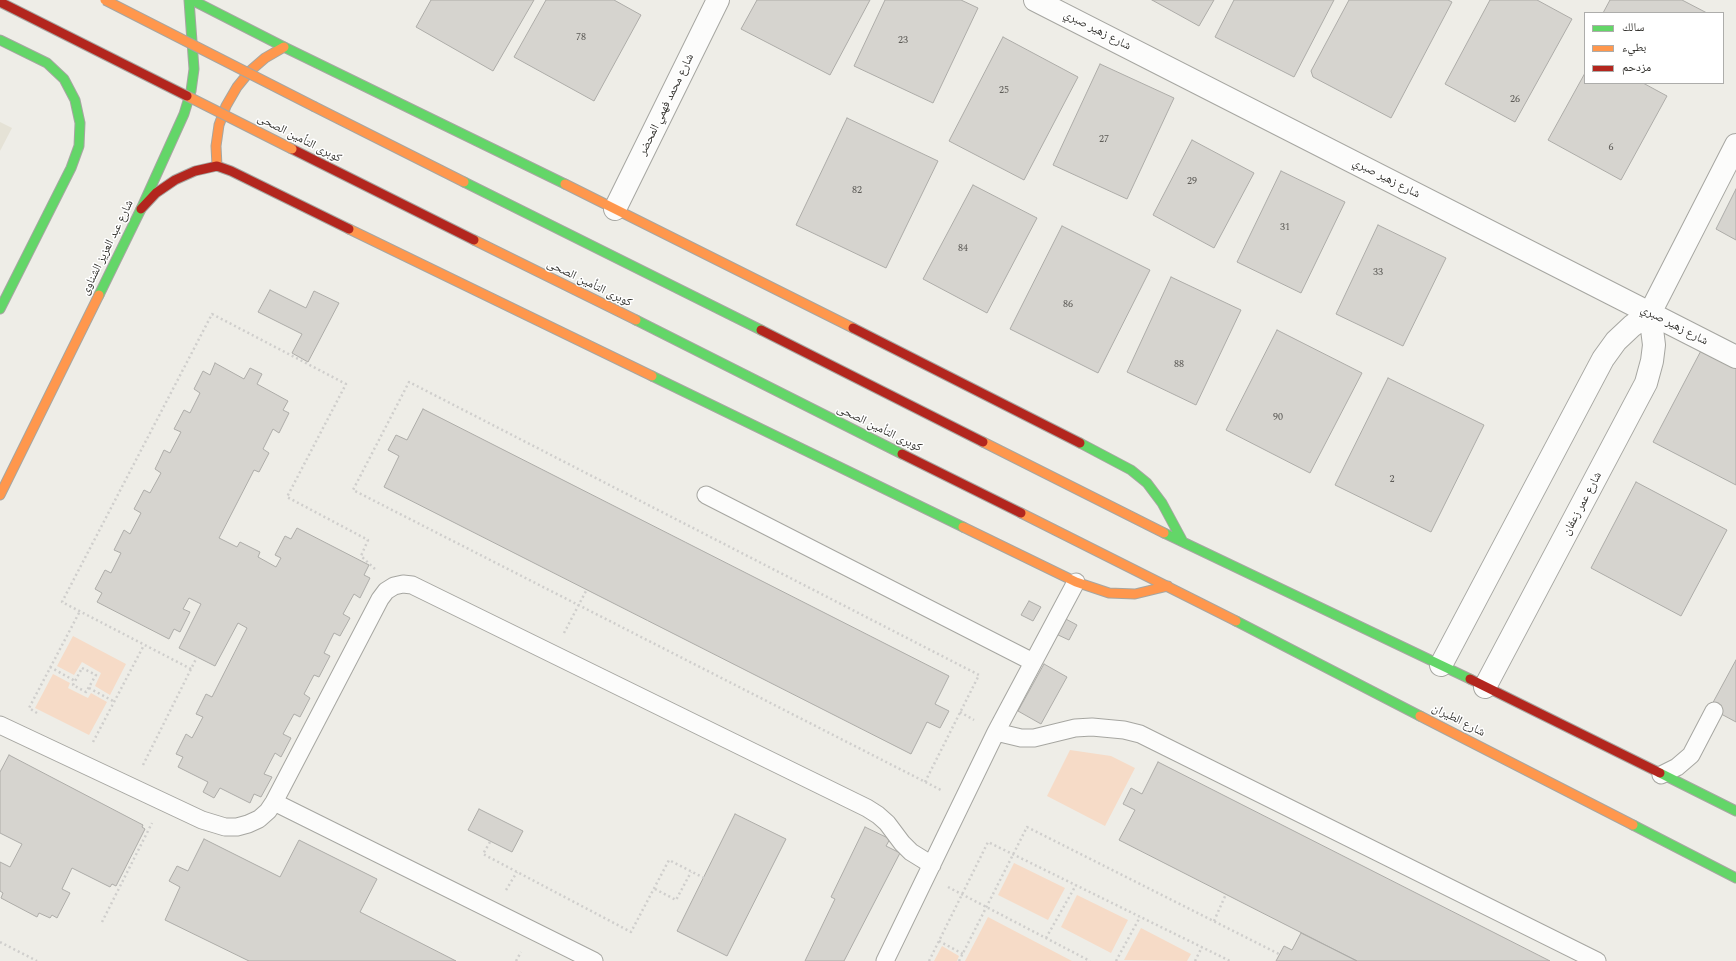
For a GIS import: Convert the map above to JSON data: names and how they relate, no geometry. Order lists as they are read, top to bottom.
{
  "streets": {
    "main road": ["كوبرى التأمين الصحى", "شارع عبد العزيز الشناوى", "شارع الطيران"],
    "street": ["شارع زهير صبري", "شارع محمد فهمي المحضر", "شارع عمر زعفان"]
  },
  "crossings": [
    ["شارع زهير صبري", "شارع عمر زعفان"],
    ["كوبرى التأمين الصحى", "شارع الطيران"]
  ],
  "house_numbers": [
    "78",
    "23",
    "25",
    "26",
    "27",
    "6",
    "29",
    "82",
    "31",
    "84",
    "33",
    "86",
    "88",
    "90",
    "2"
  ],
  "legend": ["سالك", "بطيء", "مزدحم"]
}
